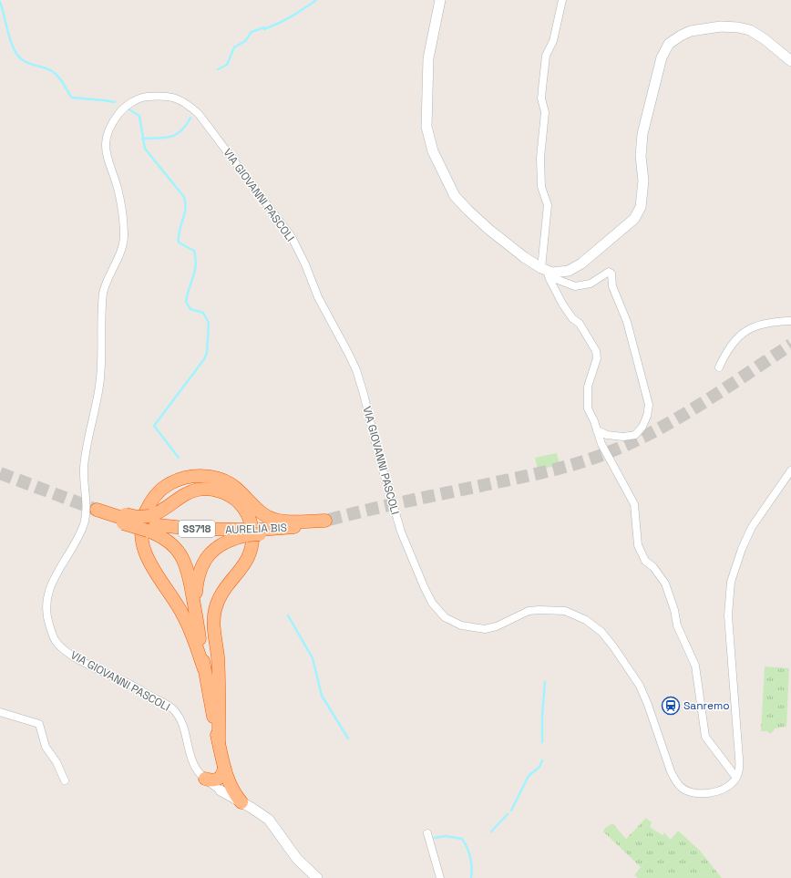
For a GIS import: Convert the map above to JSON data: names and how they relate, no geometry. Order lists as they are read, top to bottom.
{
  "streets": {
    "highway": ["SS718", "AURELIA BIS"],
    "street": ["VIA GIOVANNI PASCOLI"]
  },
  "places": {
    "station": ["Sanremo"]
  }
}
